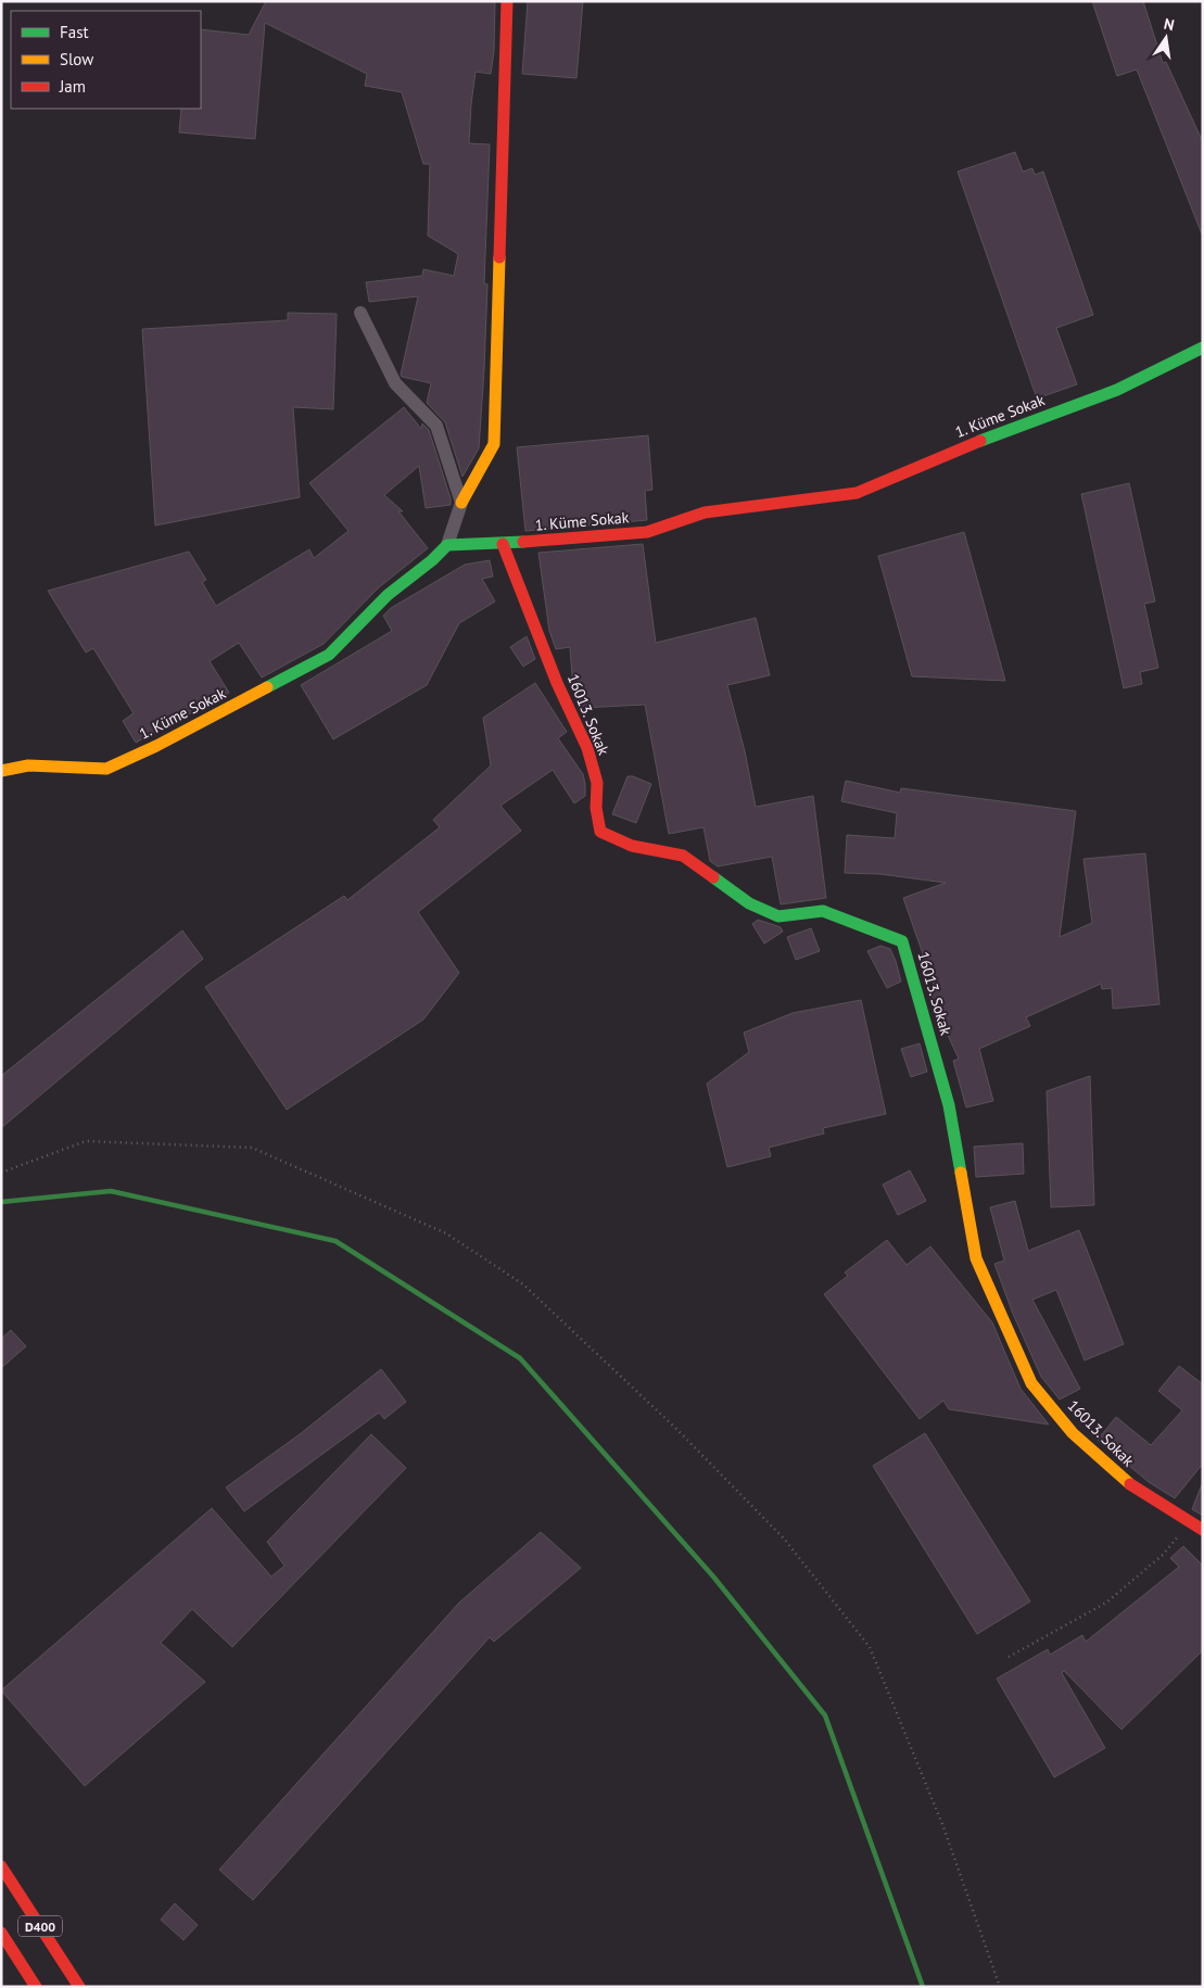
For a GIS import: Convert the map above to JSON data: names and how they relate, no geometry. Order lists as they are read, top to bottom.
{
  "streets": {
    "main road": ["1. Küme Sokak", "16013. Sokak", "D400"]
  },
  "crossings": [
    ["1. Küme Sokak", "16013. Sokak"]
  ],
  "legend": ["Fast", "Slow", "Jam"],
  "north": "top"
}
